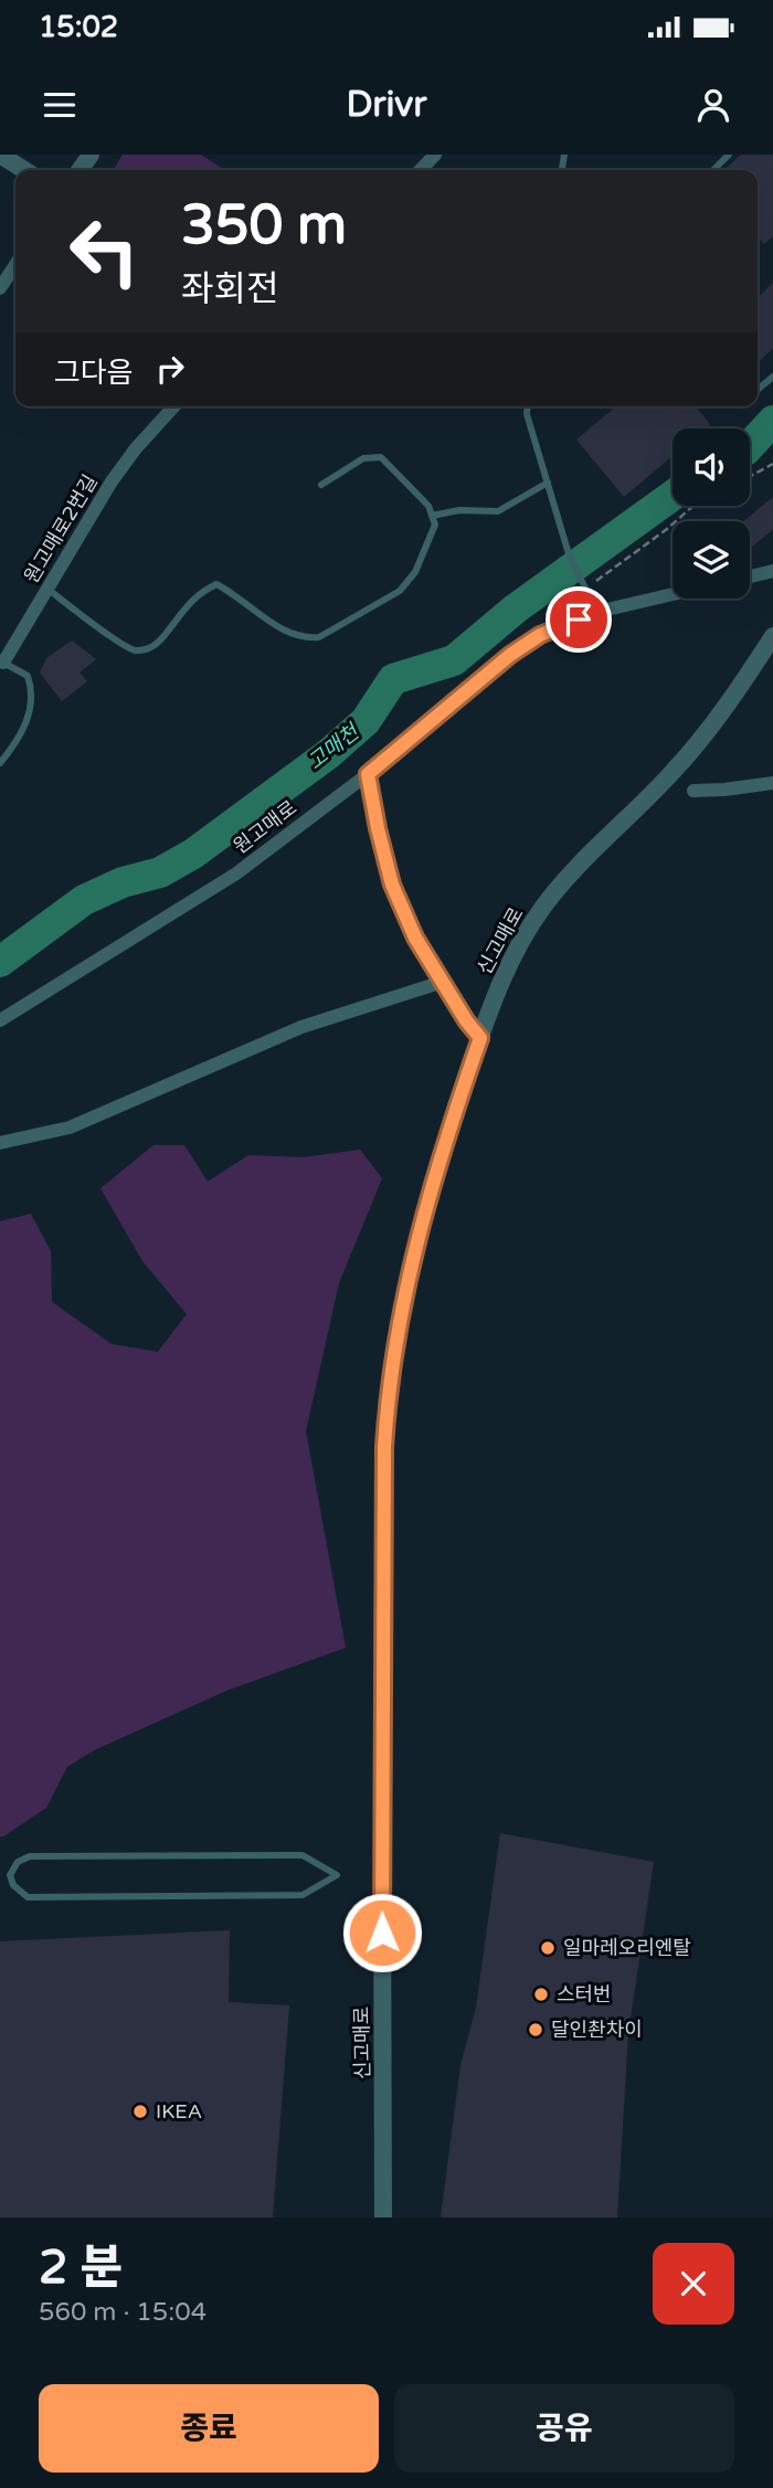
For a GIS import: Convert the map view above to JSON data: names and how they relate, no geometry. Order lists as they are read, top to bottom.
{
  "streets": {
    "street": ["원고매로2번길", "원고매로", "신고매로"]
  },
  "water": ["고매천"],
  "places": [
    "일마레오리엔탈",
    "스터번",
    "달인촨차이",
    "IKEA"
  ],
  "page": {
    "status": "15:02",
    "header": "Drivr",
    "turn": ["350 m", "좌회전"],
    "then": "그다음",
    "heading": ["2 분", "560 m · 15:04"],
    "buttons": ["종료", "공유"]
  }
}
